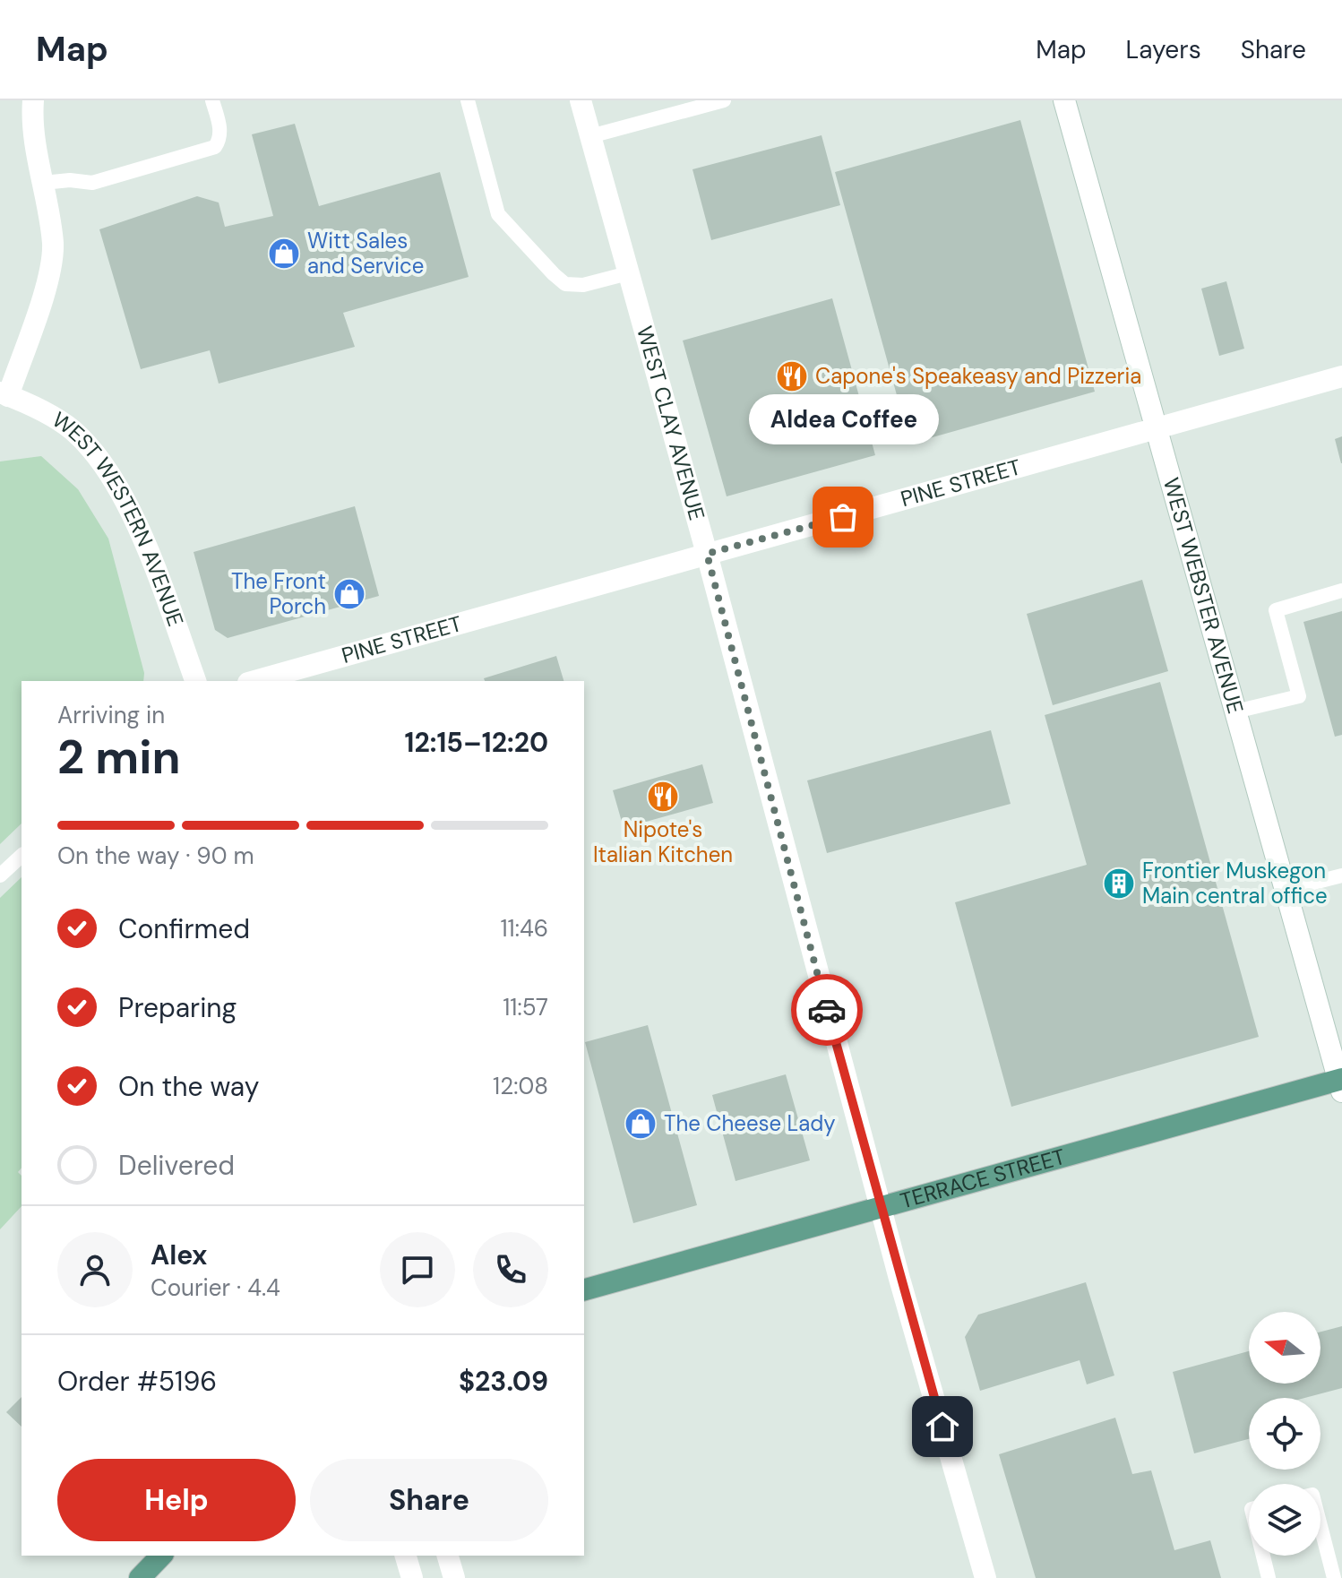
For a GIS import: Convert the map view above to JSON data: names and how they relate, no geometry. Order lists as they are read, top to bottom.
{
  "streets": {
    "main road": ["TERRACE STREET"],
    "street": [
      "WEST CLAY AVENUE",
      "PINE STREET",
      "WEST WESTERN AVENUE",
      "WEST WEBSTER AVENUE"
    ]
  },
  "crossings": [
    ["WEST CLAY AVENUE", "PINE STREET"],
    ["WEST CLAY AVENUE", "TERRACE STREET"],
    ["PINE STREET", "WEST WEBSTER AVENUE"],
    ["WEST WEBSTER AVENUE", "TERRACE STREET"]
  ],
  "places": {
    "shop": ["Witt Sales and Service", "The Front Porch", "The Cheese Lady"],
    "restaurant": ["Capone's Speakeasy and Pizzeria", "Nipote's Italian Kitchen"],
    "other": ["Aldea Coffee"],
    "building": ["Frontier Muskegon Main central office"]
  },
  "north": "left",
  "page": {
    "header": "Map",
    "nav": ["Map", "Layers", "Share"],
    "bubble": "Aldea Coffee",
    "heading": ["2 min", "Arriving in", "12:15–12:20"],
    "panel": [
      "Alex",
      "Courier · 4.4",
      "Order #5196",
      "$23.09"
    ],
    "bar": "On the way · 90 m",
    "list": [
      ["Confirmed", "11:46"],
      ["Preparing", "11:57"],
      ["On the way", "12:08"],
      "Delivered"
    ],
    "buttons": ["Help", "Share"]
  }
}
